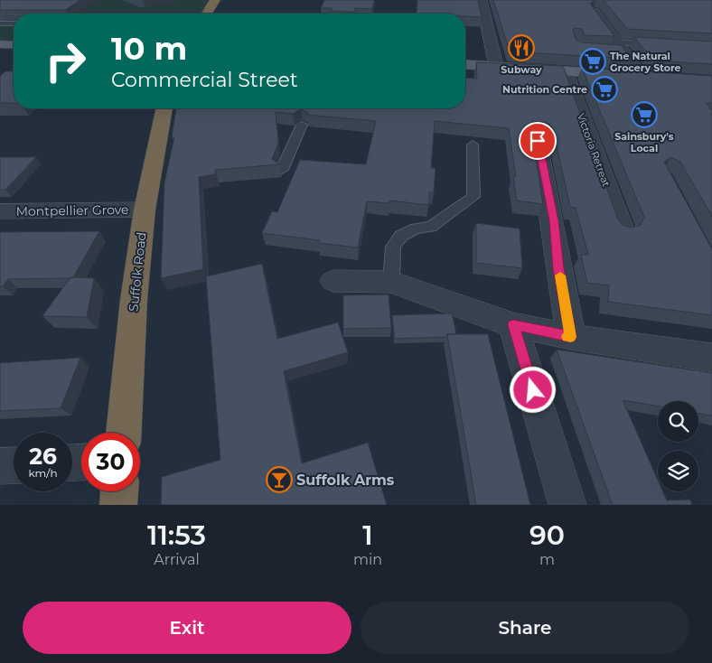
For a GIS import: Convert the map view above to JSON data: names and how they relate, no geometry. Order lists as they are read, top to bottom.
{
  "streets": {
    "highway": ["Suffolk Road"],
    "street": ["Victoria Retreat", "Montpellier Grove"]
  },
  "crossings": [
    ["Montpellier Grove", "Suffolk Road"]
  ],
  "places": {
    "restaurant": ["Subway"],
    "supermarket": ["The Natural Grocery Store", "Nutrition Centre", "Sainsbury's Local"],
    "bar": ["Suffolk Arms"]
  },
  "page": {
    "turn": ["10 m", "Commercial Street"],
    "speed": "26 km/h",
    "limit": "30",
    "eta": [
      "11:53",
      "Arrival",
      "1",
      "min",
      "90",
      "m"
    ],
    "buttons": ["Exit", "Share"]
  }
}
